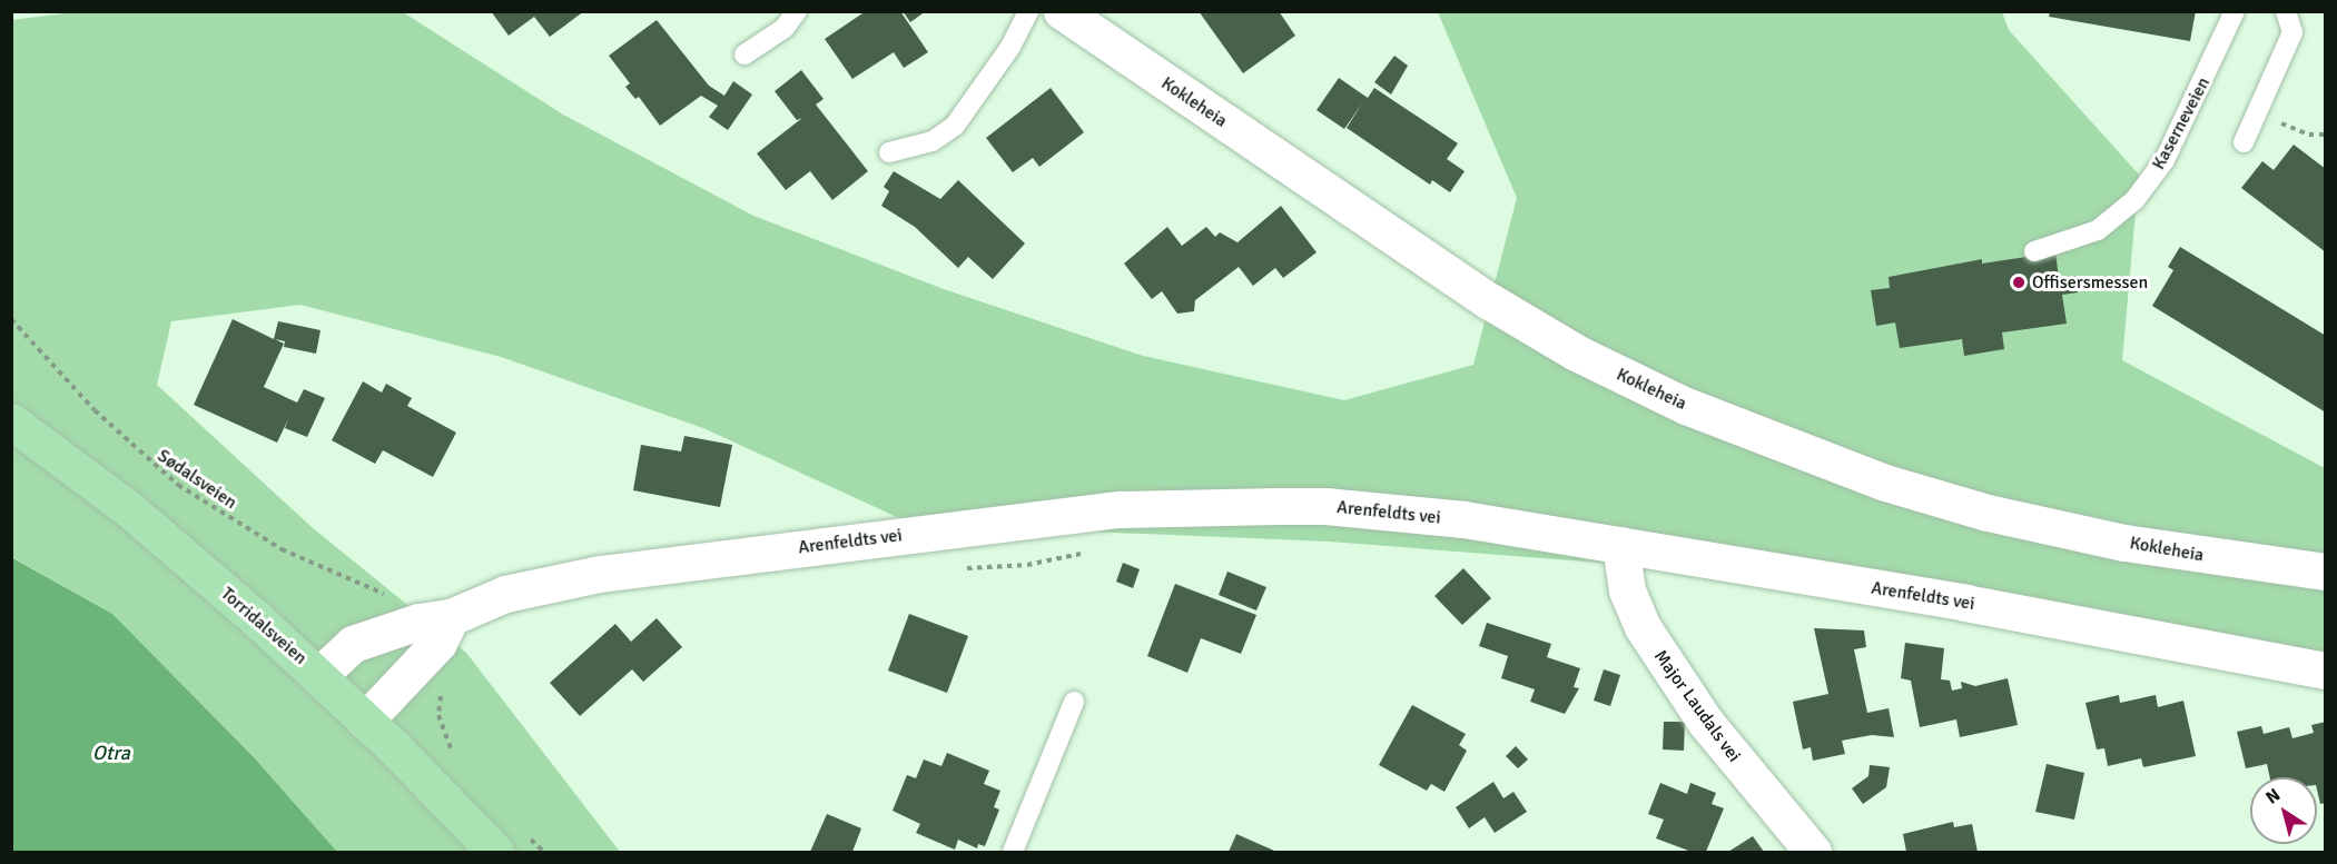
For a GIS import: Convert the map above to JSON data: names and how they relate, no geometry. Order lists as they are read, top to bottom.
{
  "streets": {
    "main road": ["Torridalsveien"],
    "street": ["Kokleheia", "Arenfeldts vei", "Major Laudals vei"],
    "lane": ["Kaserneveien"],
    "path": ["Sødalsveien"]
  },
  "crossings": [
    ["Arenfeldts vei", "Torridalsveien"],
    ["Arenfeldts vei", "Major Laudals vei"]
  ],
  "water": ["Otra"],
  "places": ["Offisersmessen"],
  "north": "top left"
}
